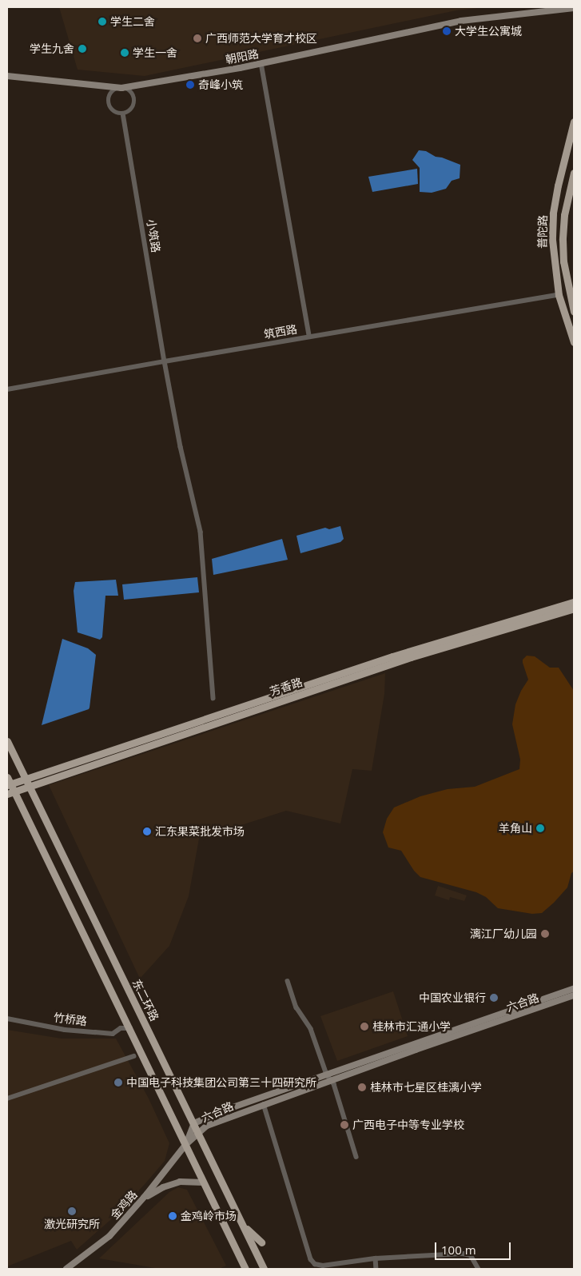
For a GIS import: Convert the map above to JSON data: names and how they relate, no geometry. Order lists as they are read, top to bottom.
{
  "streets": {
    "main road": [
      "朝阳路",
      "普陀路",
      "芳香路",
      "东二环路",
      "六合路",
      "金鸡路"
    ],
    "street": ["小筑路", "筑西路", "竹桥路"]
  },
  "crossings": [
    ["朝阳路", "小筑路"],
    ["普陀路", "筑西路"],
    ["小筑路", "筑西路"],
    ["芳香路", "东二环路"],
    ["东二环路", "六合路"],
    ["六合路", "金鸡路"]
  ],
  "places": [
    "学生二舍",
    "大学生公寓城",
    "广西师范大学育才校区",
    "学生九舍",
    "学生一舍",
    "奇峰小筑",
    "羊角山",
    "汇东果菜批发市场",
    "漓江厂幼儿园",
    "中国农业银行",
    "桂林市汇通小学",
    "中国电子科技集团公司第三十四研究所",
    "桂林市七星区桂漓小学",
    "广西电子中等专业学校",
    "激光研究所",
    "金鸡岭市场"
  ],
  "scale_bar": "100 m"
}
